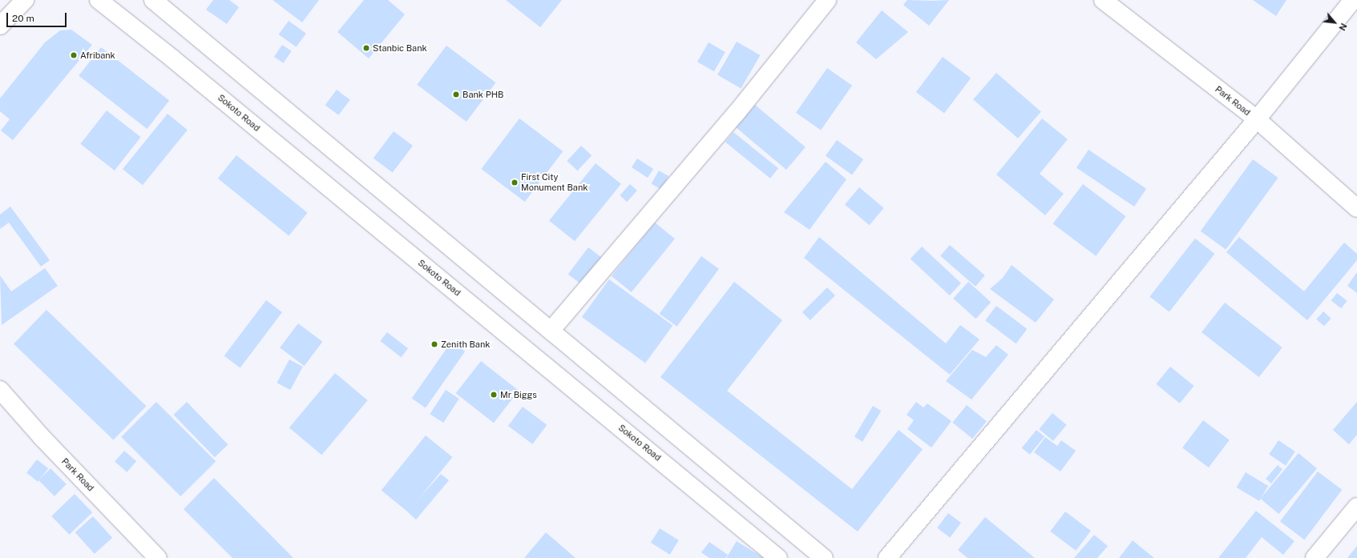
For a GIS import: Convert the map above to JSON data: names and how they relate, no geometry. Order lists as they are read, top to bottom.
{
  "streets": {
    "street": ["Park Road", "Sokoto Road"]
  },
  "places": [
    "Stanbic Bank",
    "Afribank",
    "Bank PHB",
    "First City Monument Bank",
    "Zenith Bank",
    "Mr Biggs"
  ],
  "scale_bar": "20 m",
  "north": "bottom right"
}
